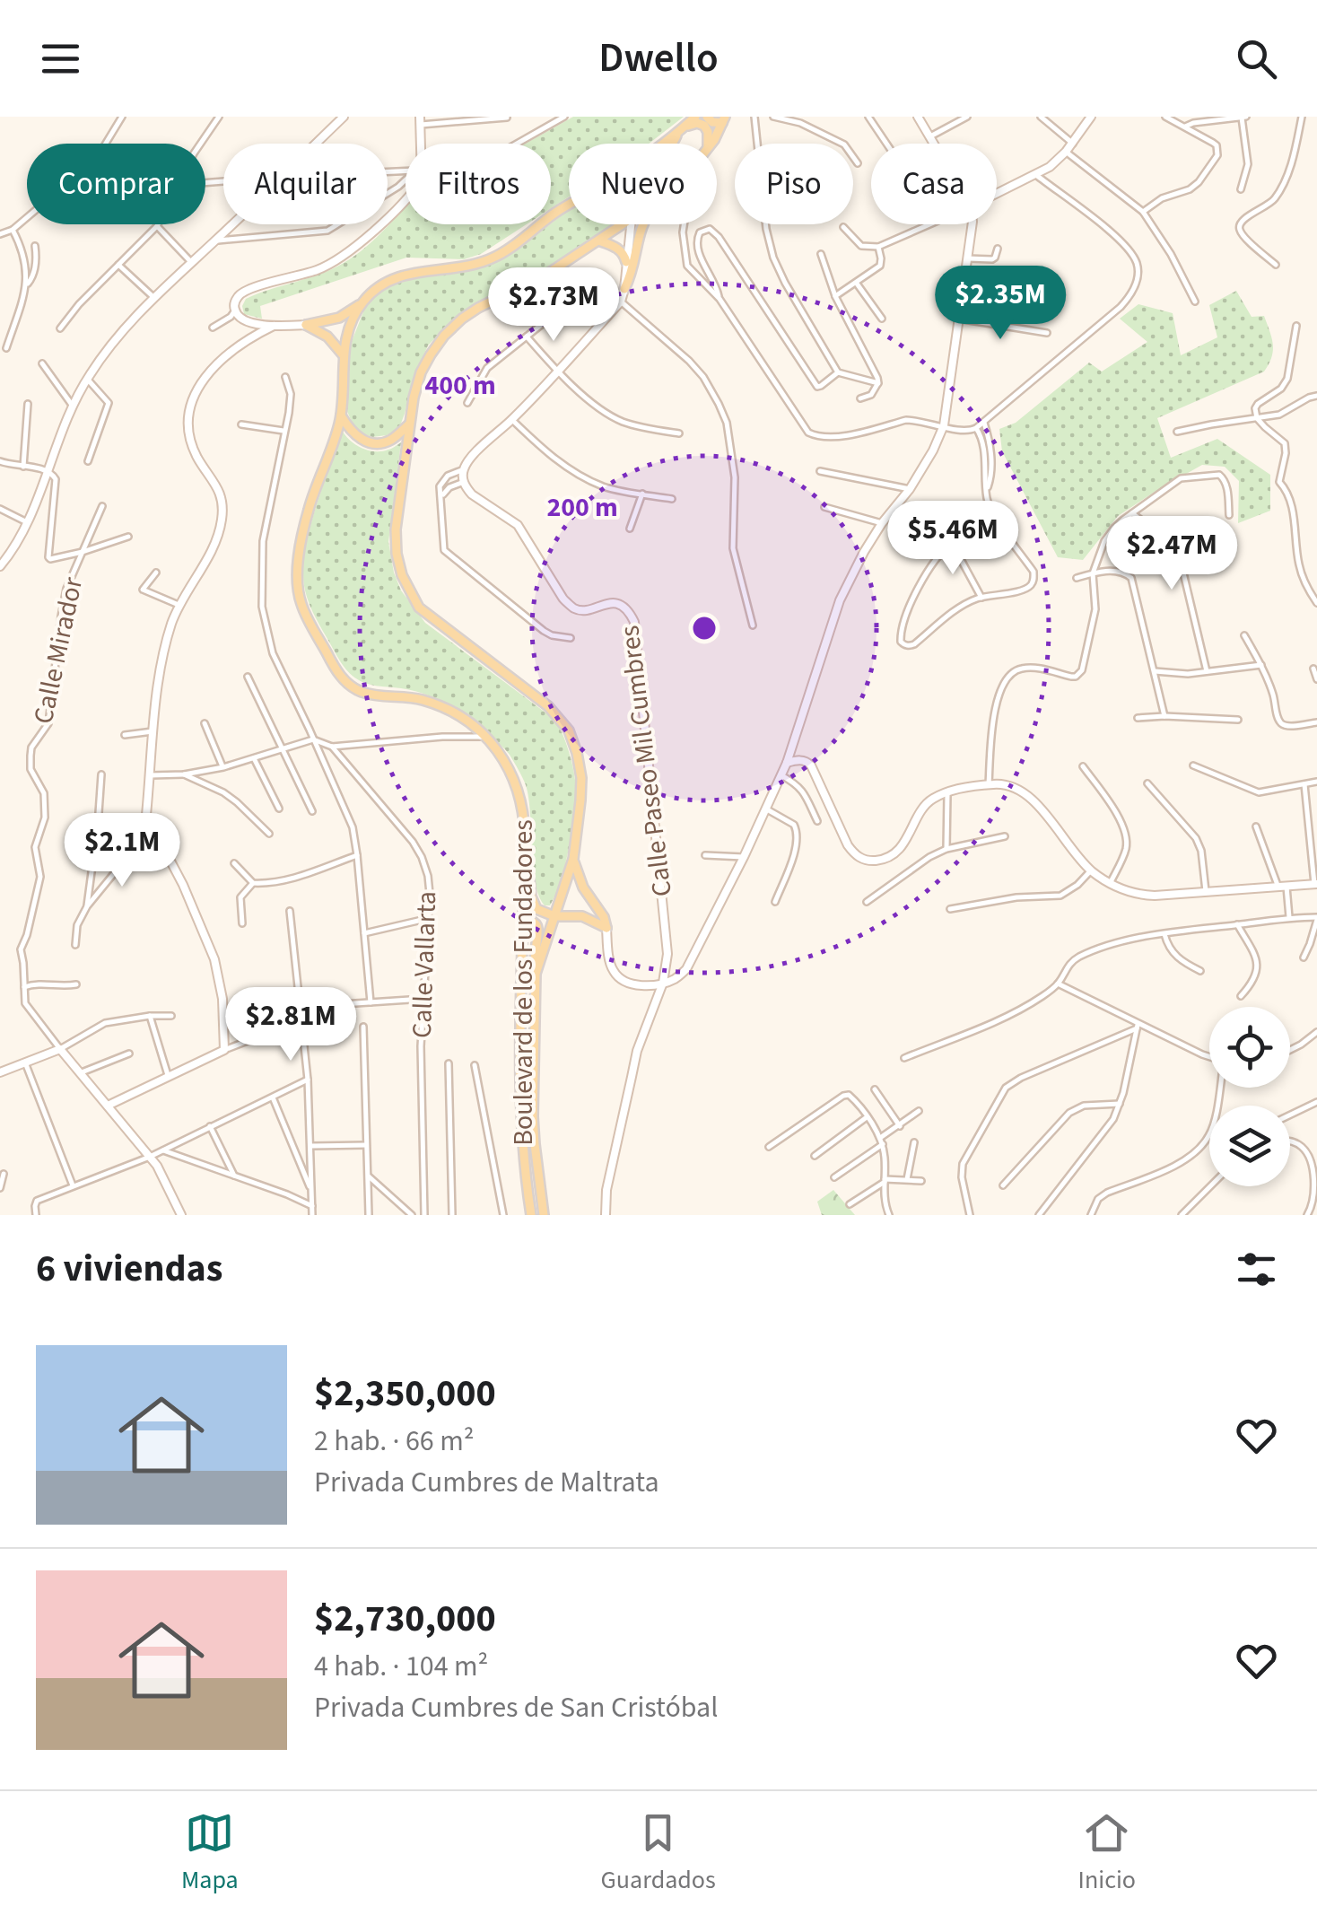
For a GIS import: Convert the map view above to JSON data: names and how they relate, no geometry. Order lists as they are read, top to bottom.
{
  "streets": {
    "main road": ["Boulevard de los Fundadores"],
    "street": ["Calle Mirador", "Calle Paseo Mil Cumbres", "Calle Vallarta"]
  },
  "page": {
    "header": "Dwello",
    "chip": [
      "Comprar",
      "Alquilar",
      "Filtros",
      "Nuevo",
      "Piso",
      "Casa"
    ],
    "price": [
      "$2.35M",
      "$2.73M",
      "$5.46M",
      "$2.47M",
      "$2.1M",
      "$2.81M"
    ],
    "heading": "6 viviendas",
    "list": [
      {
        "name": "$2,350,000",
        "note": "2 hab. · 66 m² · Privada Cumbres de Maltrata"
      },
      {
        "name": "$2,730,000",
        "note": "4 hab. · 104 m² · Privada Cumbres de San Cristóbal"
      }
    ],
    "tabs": ["Mapa", "Guardados", "Inicio"]
  },
  "rings": ["400 m", "200 m"]
}
